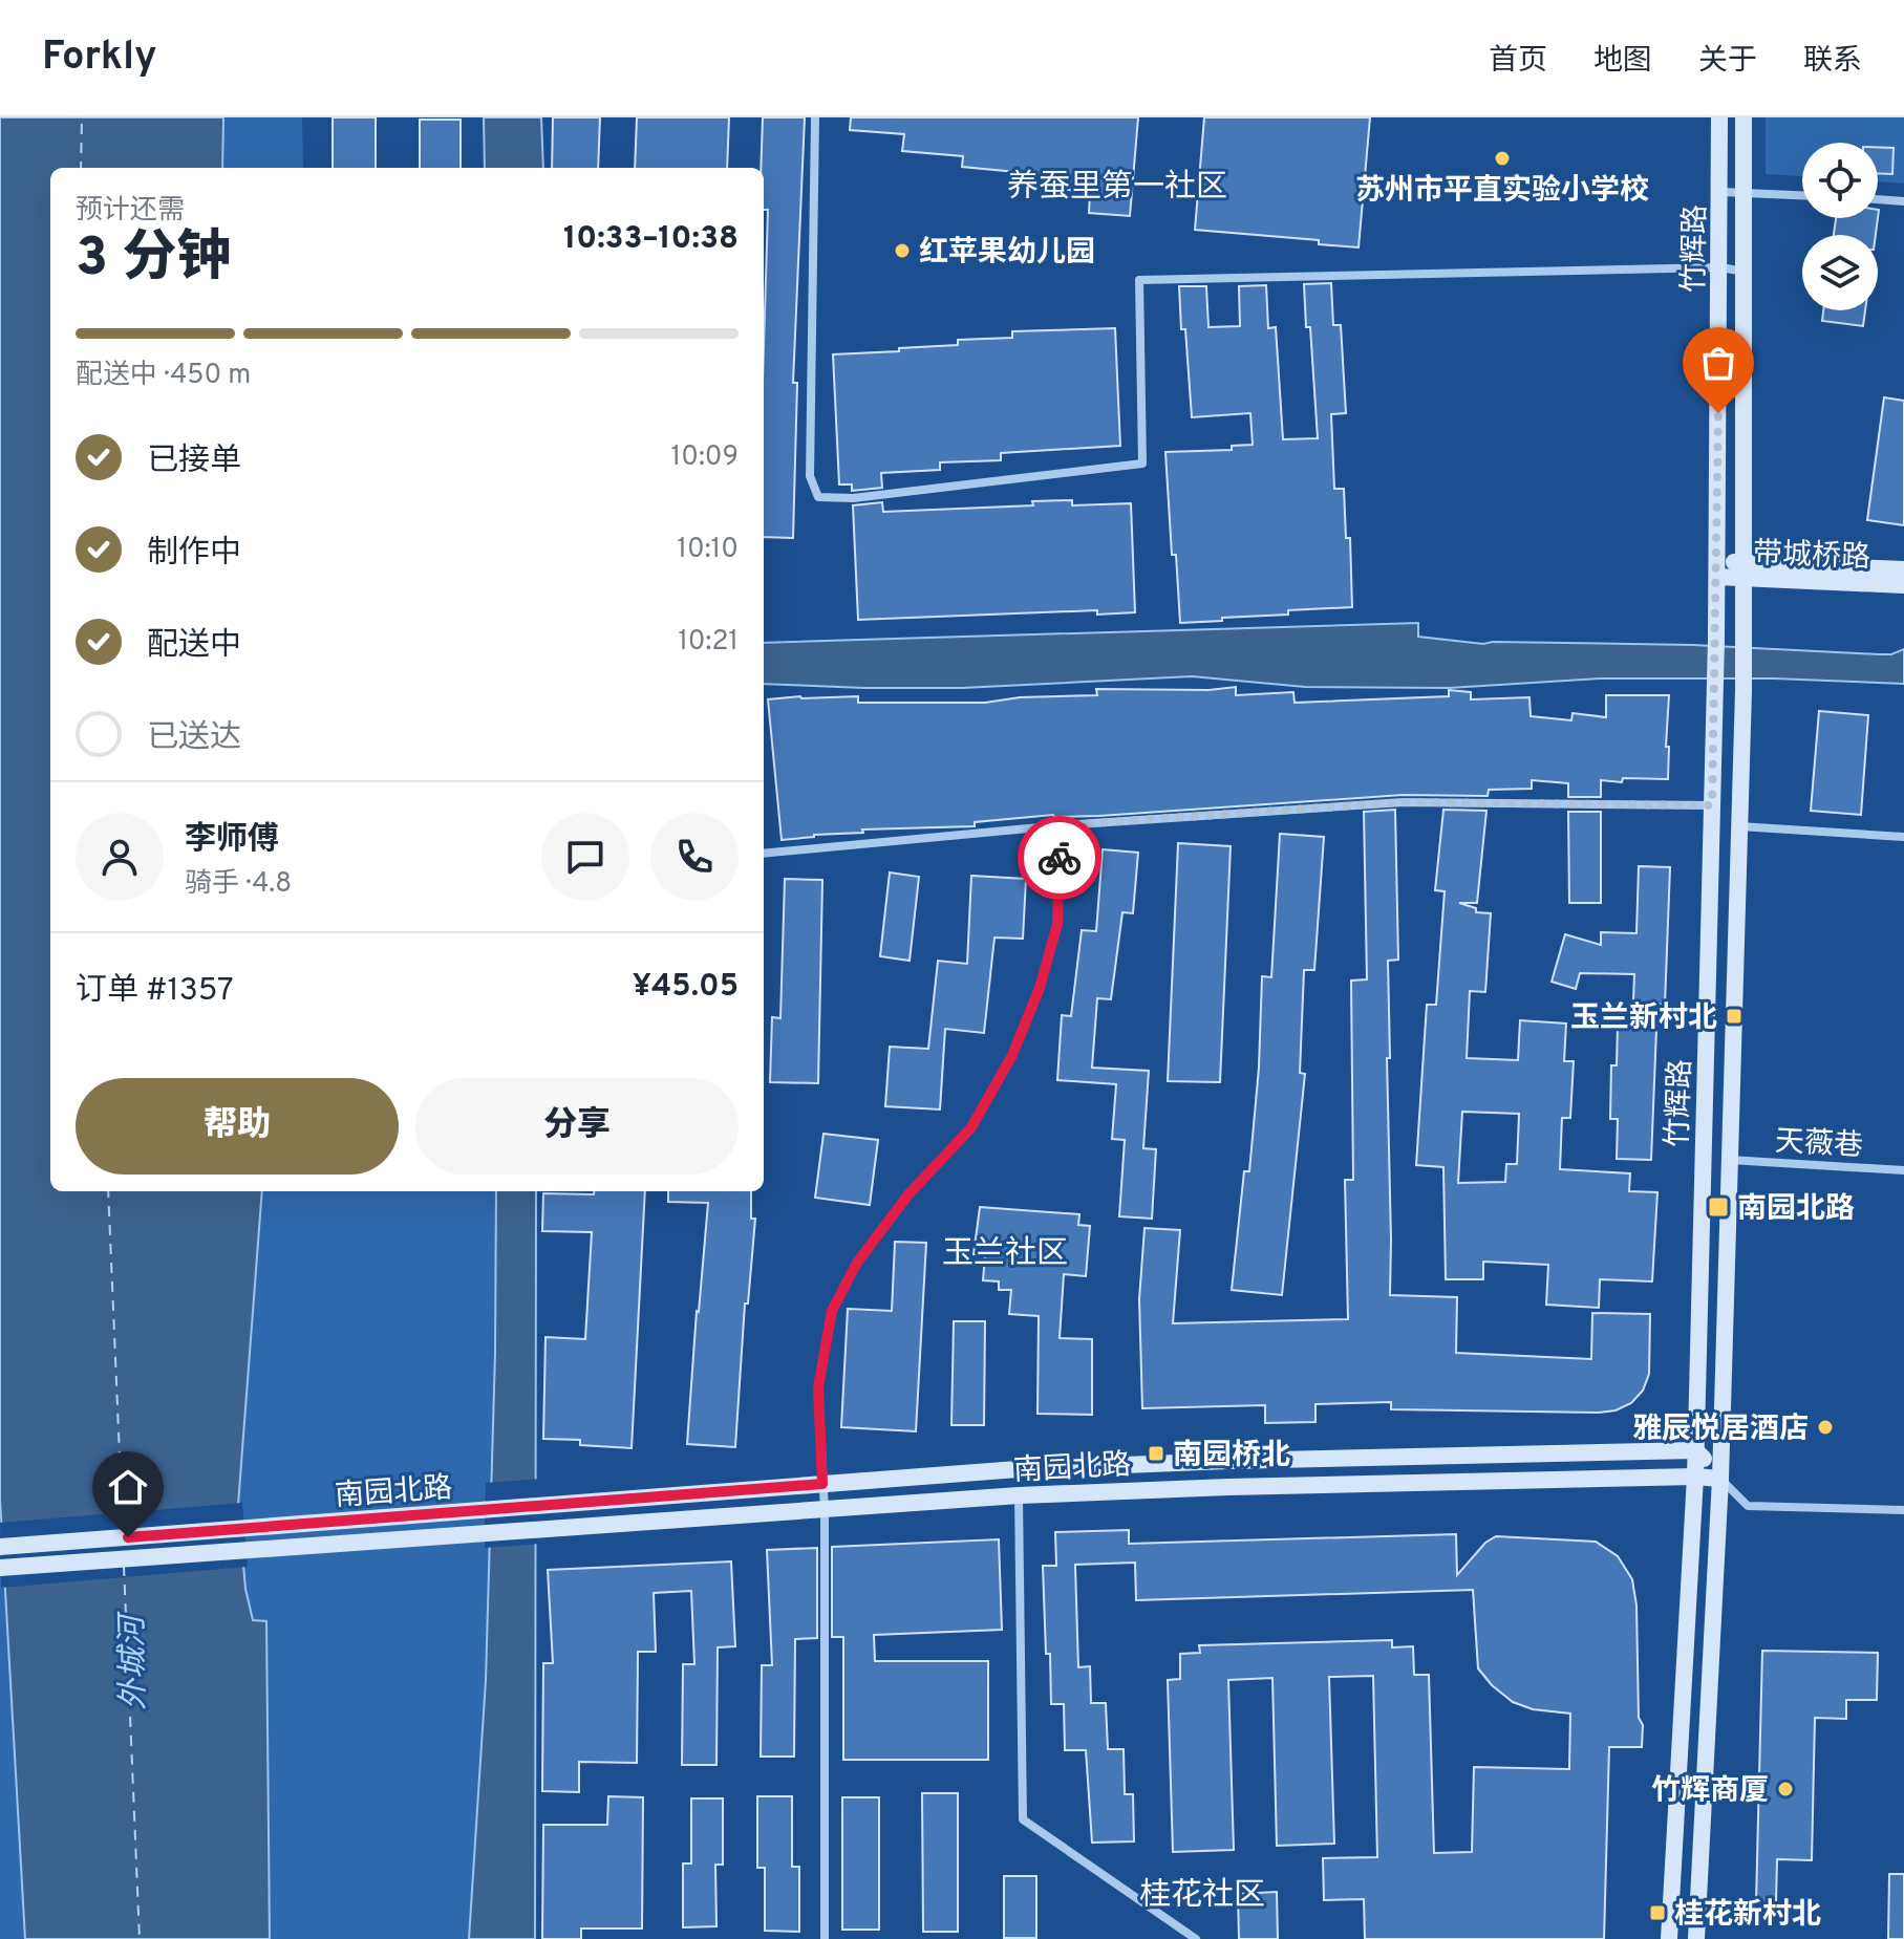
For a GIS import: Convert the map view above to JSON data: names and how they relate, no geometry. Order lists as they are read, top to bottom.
{
  "streets": {
    "main road": ["竹辉路", "带城桥路", "南园北路"],
    "street": ["天薇巷"]
  },
  "crossings": [
    ["竹辉路", "带城桥路"],
    ["竹辉路", "天薇巷"],
    ["竹辉路", "南园北路"]
  ],
  "districts": ["养蚕里第一社区", "玉兰社区", "桂花社区"],
  "water": ["外城河"],
  "places": {
    "other": [
      "苏州市平直实验小学校",
      "红苹果幼儿园",
      "雅辰悦居酒店",
      "竹辉商厦"
    ],
    "transit": [
      "玉兰新村北",
      "南园北路",
      "南园桥北",
      "桂花新村北"
    ]
  },
  "page": {
    "header": "Forkly",
    "nav": [
      "首页",
      "地图",
      "关于",
      "联系"
    ],
    "heading": ["3 分钟", "预计还需", "10:33–10:38"],
    "panel": [
      "李师傅",
      "骑手 · 4.8",
      "订单 #1357",
      "¥45.05"
    ],
    "bar": "配送中 · 450 m",
    "list": [
      ["已接单", "10:09"],
      ["制作中", "10:10"],
      ["配送中", "10:21"],
      "已送达"
    ],
    "buttons": ["帮助", "分享"]
  }
}
